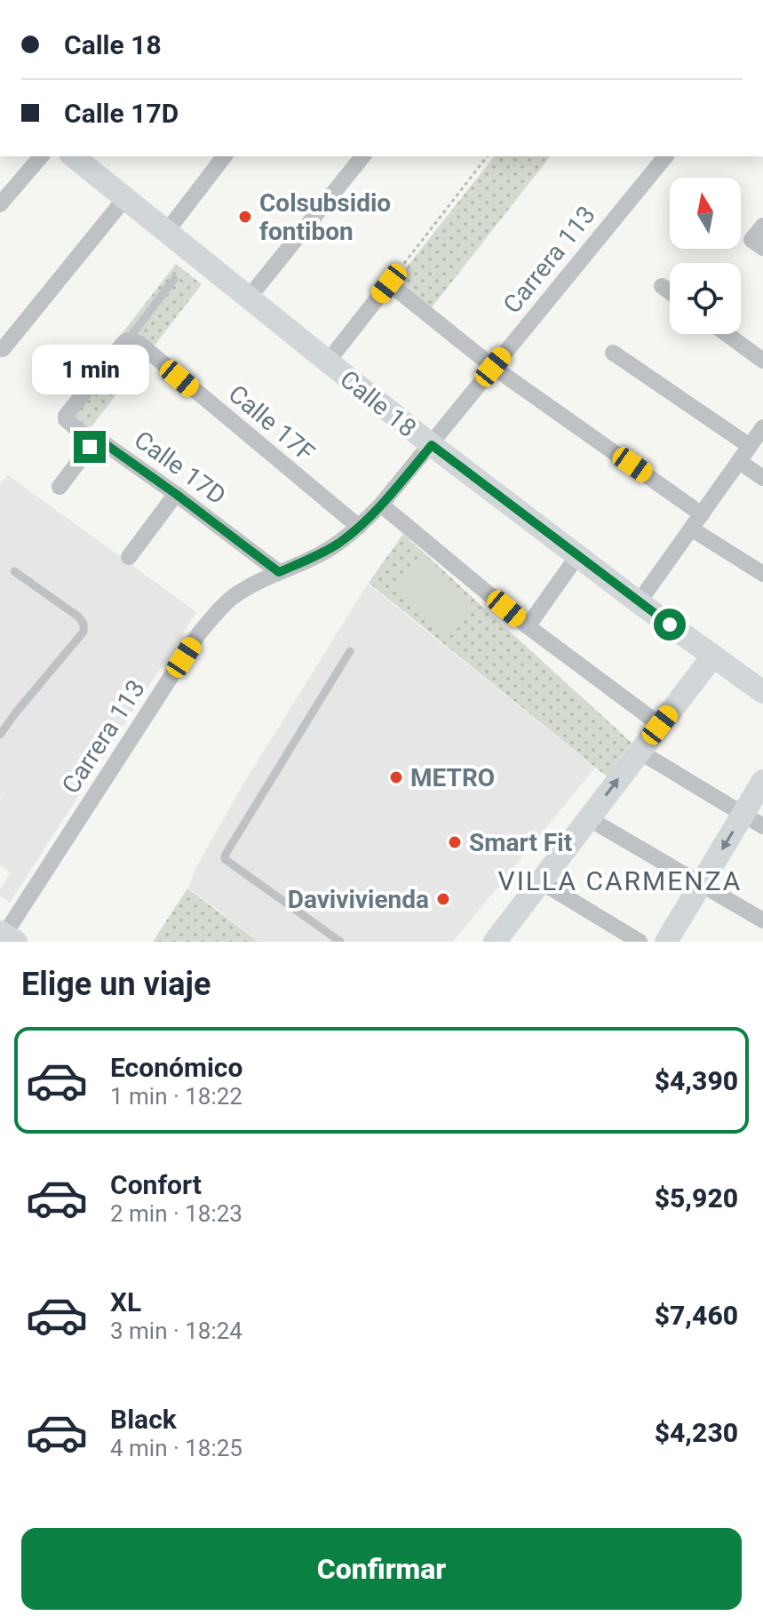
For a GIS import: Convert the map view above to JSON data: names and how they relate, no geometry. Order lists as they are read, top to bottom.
{
  "streets": {
    "street": [
      "Carrera 113",
      "Calle 18",
      "Calle 17F",
      "Calle 17D"
    ]
  },
  "crossings": [
    ["Carrera 113", "Calle 18"],
    ["Carrera 113", "Calle 17F"],
    ["Carrera 113", "Calle 17D"]
  ],
  "districts": ["VILLA CARMENZA"],
  "places": [
    "Colsubsidio fontibon",
    "METRO",
    "Smart Fit",
    "Davivivienda"
  ],
  "north": "top",
  "page": {
    "banner": ["Calle 18", "Calle 17D"],
    "bubble": "1 min",
    "heading": "Elige un viaje",
    "list": [
      {
        "name": "Económico",
        "note": "1 min · 18:22",
        "value": "$4,390"
      },
      {
        "name": "Confort",
        "note": "2 min · 18:23",
        "value": "$5,920"
      },
      {
        "name": "XL",
        "note": "3 min · 18:24",
        "value": "$7,460"
      },
      {
        "name": "Black",
        "note": "4 min · 18:25",
        "value": "$4,230"
      }
    ],
    "buttons": "Confirmar"
  }
}
